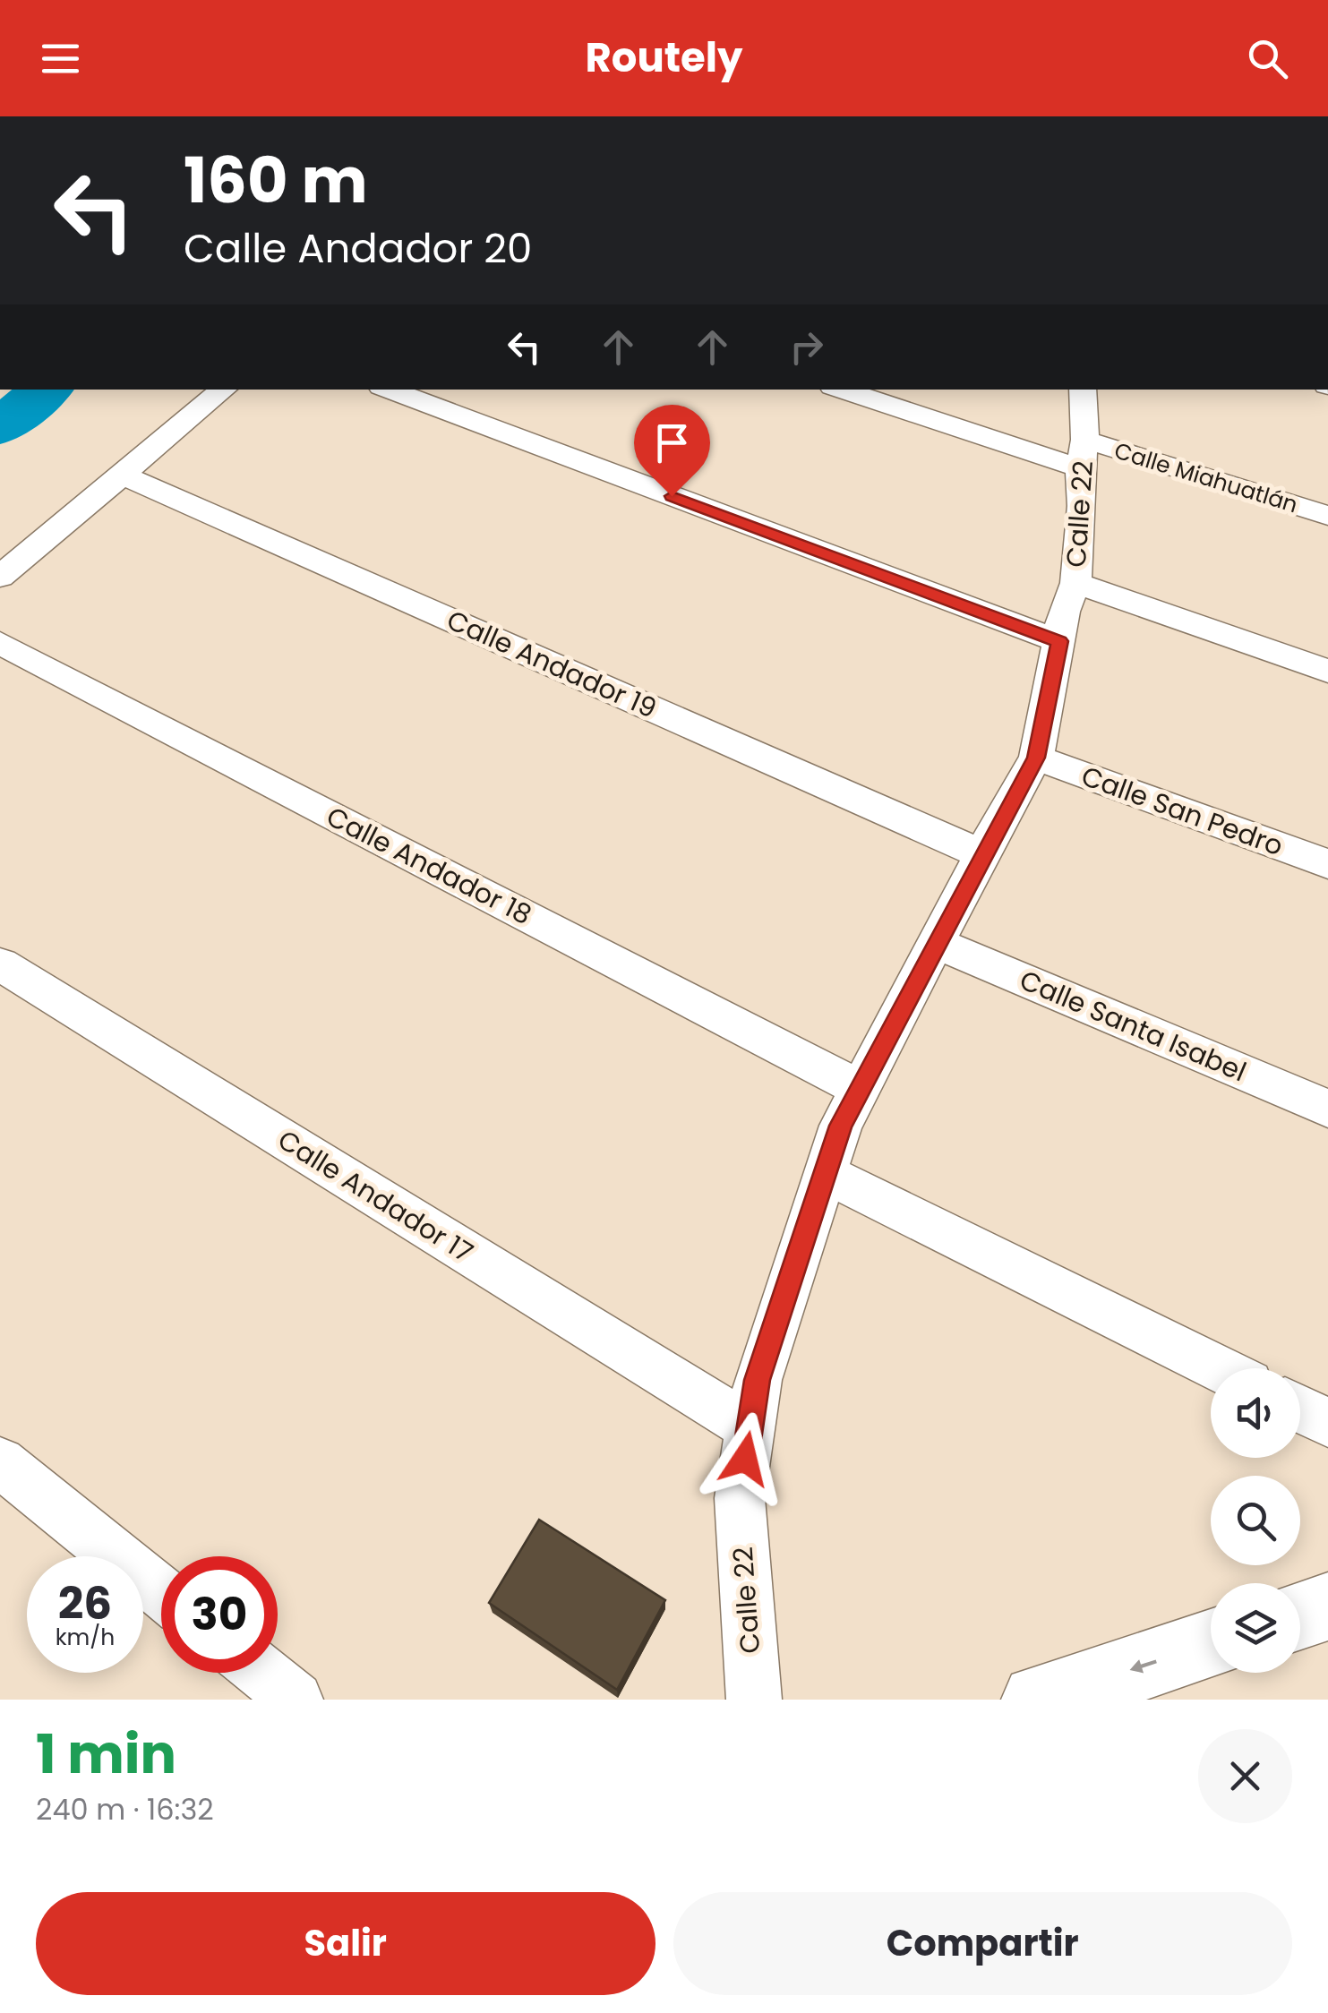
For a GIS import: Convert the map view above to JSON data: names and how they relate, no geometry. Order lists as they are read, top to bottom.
{
  "streets": {
    "street": [
      "Calle Miahuatlán",
      "Calle 22",
      "Calle Andador 19",
      "Calle San Pedro",
      "Calle Andador 18",
      "Calle Santa Isabel",
      "Calle Andador 17"
    ]
  },
  "crossings": [
    ["Calle Miahuatlán", "Calle 22"],
    ["Calle 22", "Calle Andador 19"],
    ["Calle 22", "Calle San Pedro"],
    ["Calle 22", "Calle Andador 18"],
    ["Calle 22", "Calle Santa Isabel"],
    ["Calle 22", "Calle Andador 17"]
  ],
  "page": {
    "header": "Routely",
    "turn": ["160 m", "Calle Andador 20"],
    "speed": "26 km/h",
    "limit": "30",
    "heading": ["1 min", "240 m · 16:32"],
    "buttons": ["Salir", "Compartir"]
  }
}
